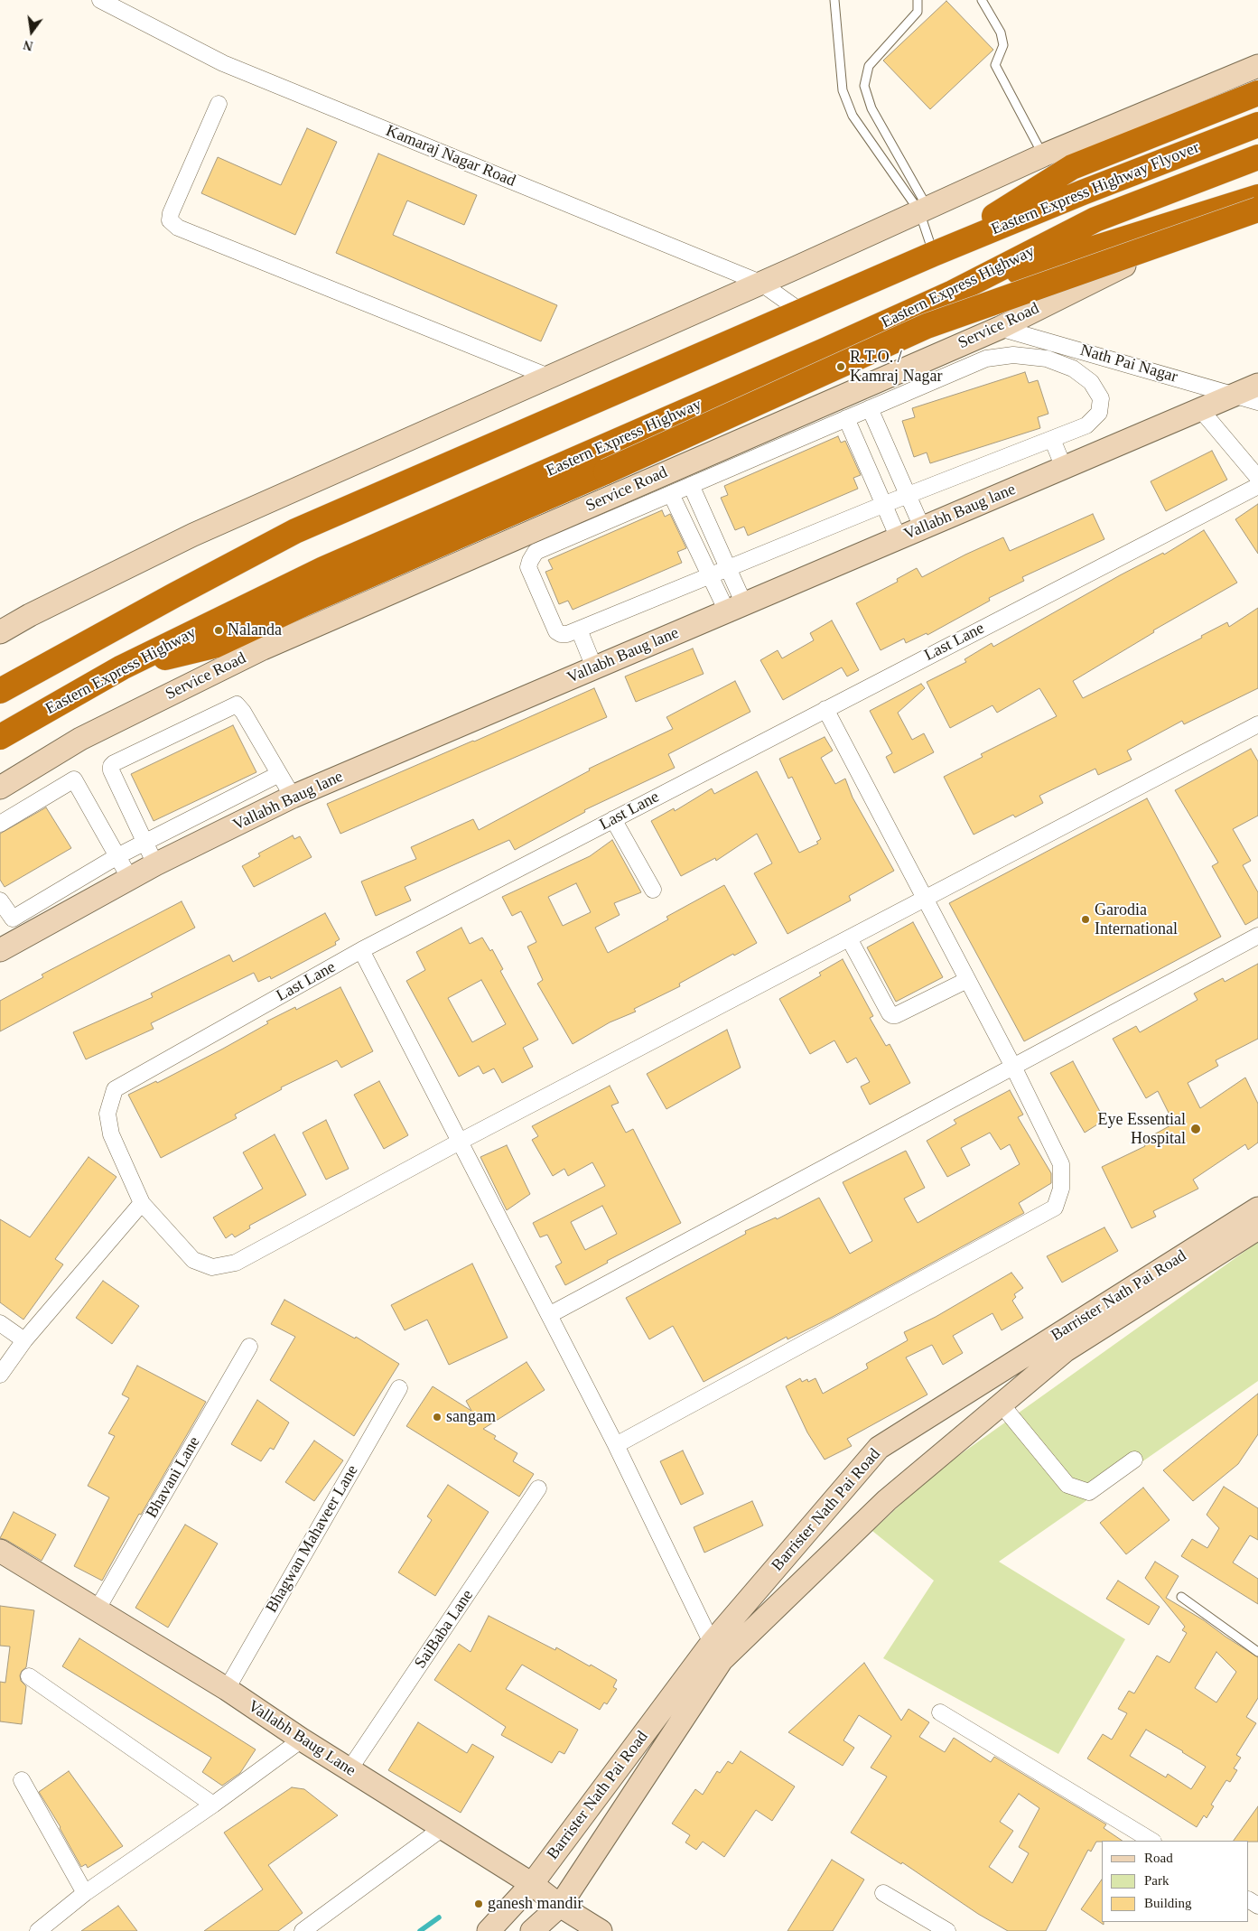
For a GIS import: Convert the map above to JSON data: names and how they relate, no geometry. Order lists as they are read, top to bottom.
{
  "streets": {
    "highway": ["Eastern Express Highway Flyover", "Eastern Express Highway"],
    "street": [
      "Kamaraj Nagar Road",
      "Service Road",
      "Nath Pai Nagar",
      "Vallabh Baug lane",
      "Last Lane",
      "Barrister Nath Pai Road",
      "Bhavani Lane",
      "Bhagwan Mahaveer Lane",
      "SaiBaba Lane",
      "Vallabh Baug Lane"
    ]
  },
  "crossings": [
    ["Service Road", "Nath Pai Nagar"],
    ["Nath Pai Nagar", "Vallabh Baug lane"],
    ["Barrister Nath Pai Road", "Vallabh Baug Lane"],
    ["Bhavani Lane", "Vallabh Baug Lane"],
    ["Bhagwan Mahaveer Lane", "Vallabh Baug Lane"],
    ["SaiBaba Lane", "Vallabh Baug Lane"]
  ],
  "places": [
    "R.T.O. / Kamraj Nagar",
    "Nalanda",
    "Garodia International",
    "Eye Essential Hospital",
    "sangam",
    "ganesh mandir"
  ],
  "legend": ["Road", "Park", "Building"],
  "north": "bottom"
}
